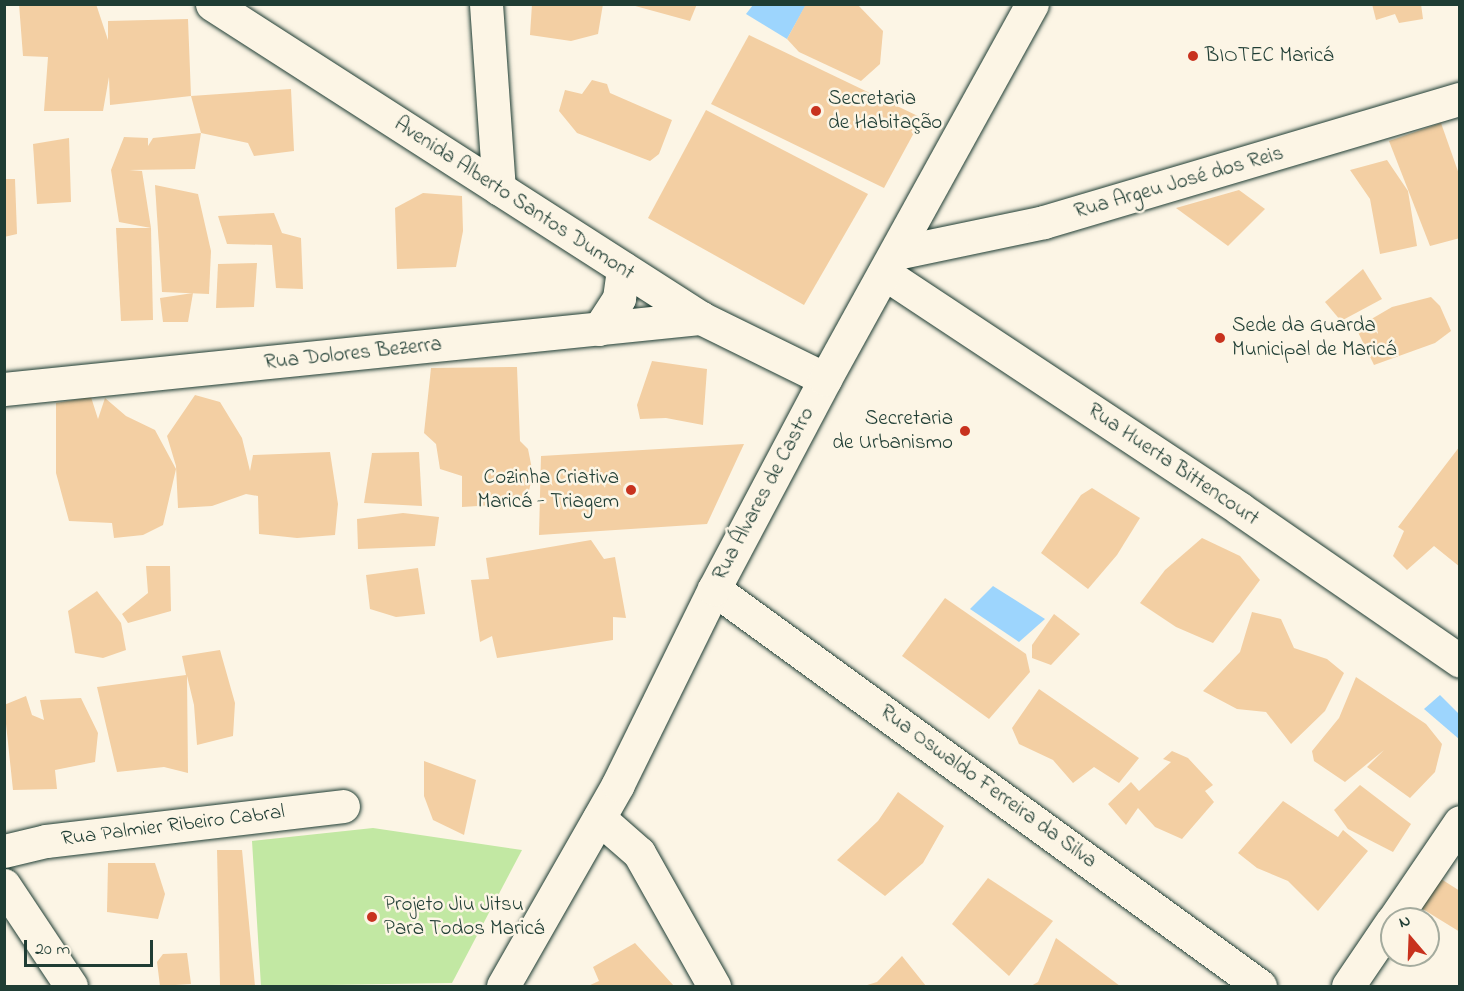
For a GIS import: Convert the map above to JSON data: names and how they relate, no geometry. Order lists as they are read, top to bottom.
{
  "streets": {
    "street": [
      "Rua Argeu José dos Reis",
      "Avenida Alberto Santos Dumont",
      "Rua Dolores Bezerra",
      "Rua Huerta Bittencourt",
      "Rua Álvares de Castro",
      "Rua Oswaldo Ferreira da Silva",
      "Rua Palmier Ribeiro Cabral"
    ]
  },
  "crossings": [
    ["Rua Argeu José dos Reis", "Rua Huerta Bittencourt"],
    ["Rua Argeu José dos Reis", "Rua Álvares de Castro"],
    ["Avenida Alberto Santos Dumont", "Rua Dolores Bezerra"],
    ["Avenida Alberto Santos Dumont", "Rua Álvares de Castro"],
    ["Rua Huerta Bittencourt", "Rua Álvares de Castro"],
    ["Rua Álvares de Castro", "Rua Oswaldo Ferreira da Silva"]
  ],
  "places": [
    "BIOTEC Maricá",
    "Secretaria de Habitação",
    "Sede da Guarda Municipal de Maricá",
    "Secretaria de Urbanismo",
    "Cozinha Criativa Maricá - Triagem",
    "Projeto Jiu Jitsu Para Todos Maricá"
  ],
  "scale_bar": "20 m",
  "north": "top"
}
